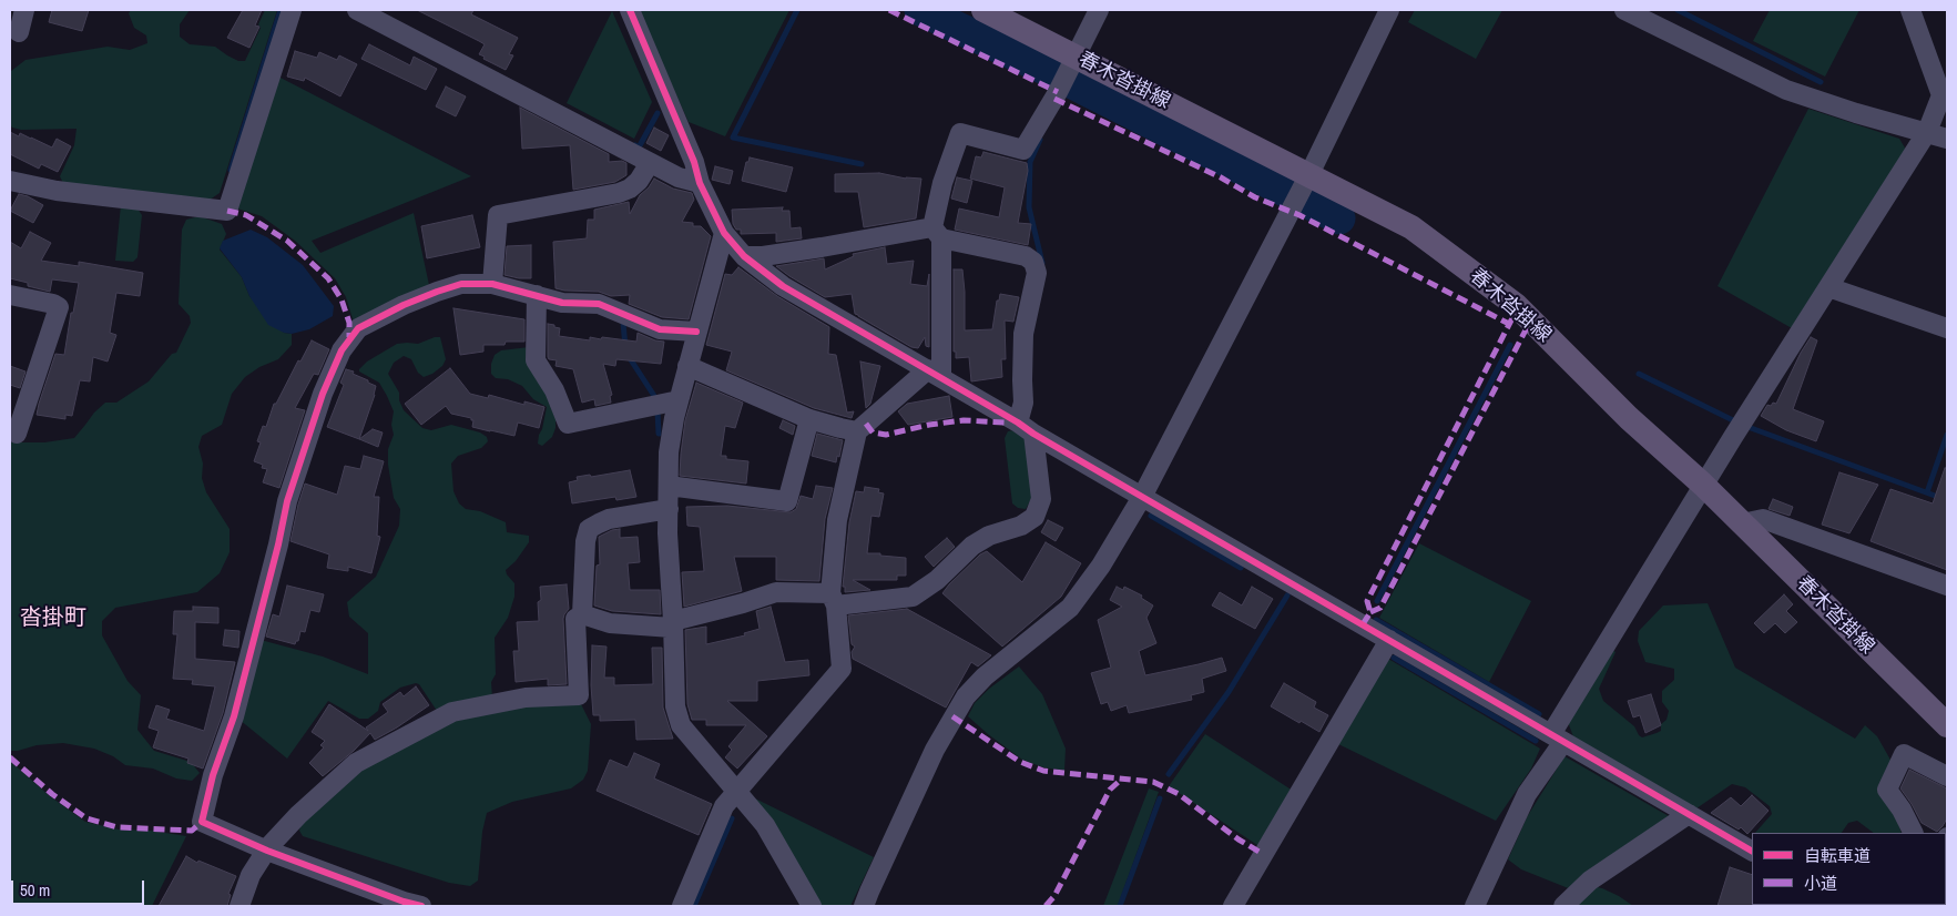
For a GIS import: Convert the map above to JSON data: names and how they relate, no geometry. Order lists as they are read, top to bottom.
{
  "streets": {
    "main road": ["春木沓掛線"]
  },
  "districts": ["沓掛町"],
  "legend": ["自転車道", "小道"],
  "scale_bar": "50 m"
}
